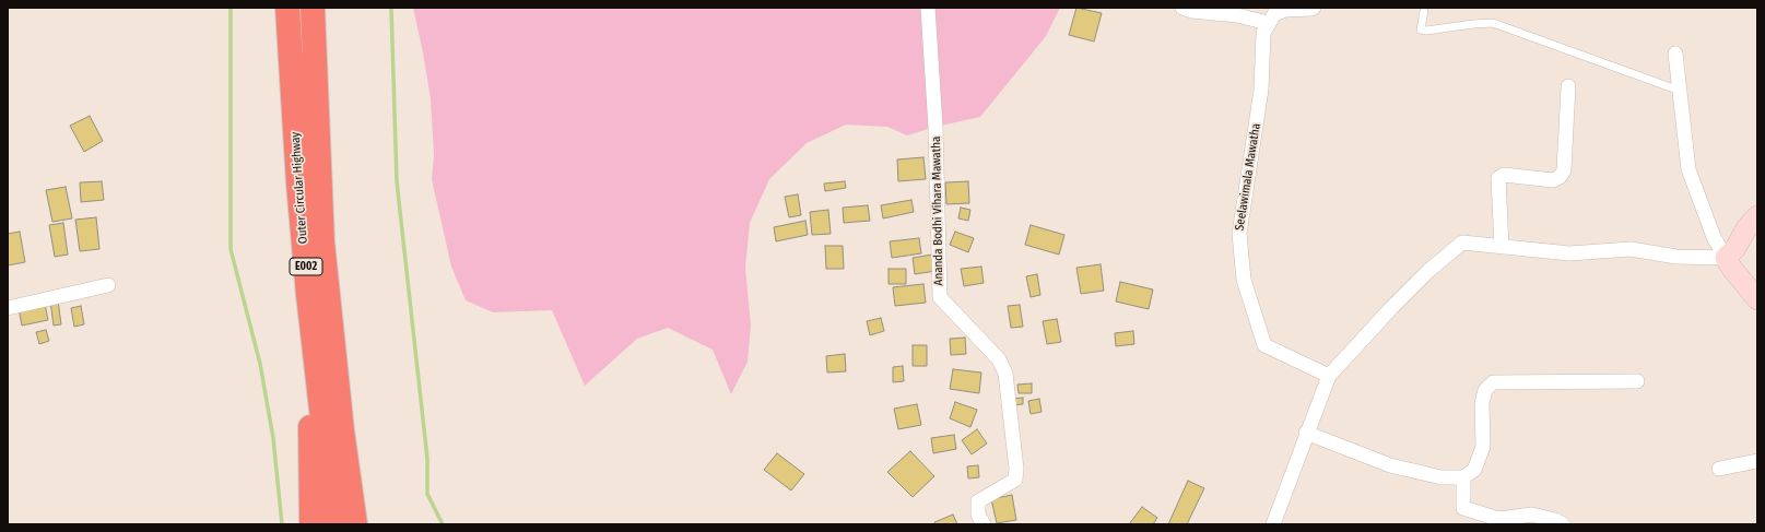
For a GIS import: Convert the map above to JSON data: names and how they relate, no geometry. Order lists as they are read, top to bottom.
{
  "streets": {
    "highway": ["Outer Circular Highway", "E002"],
    "street": ["Seelawimala Mawatha", "Ananda Bodhi Vihara Mawatha"]
  }
}
